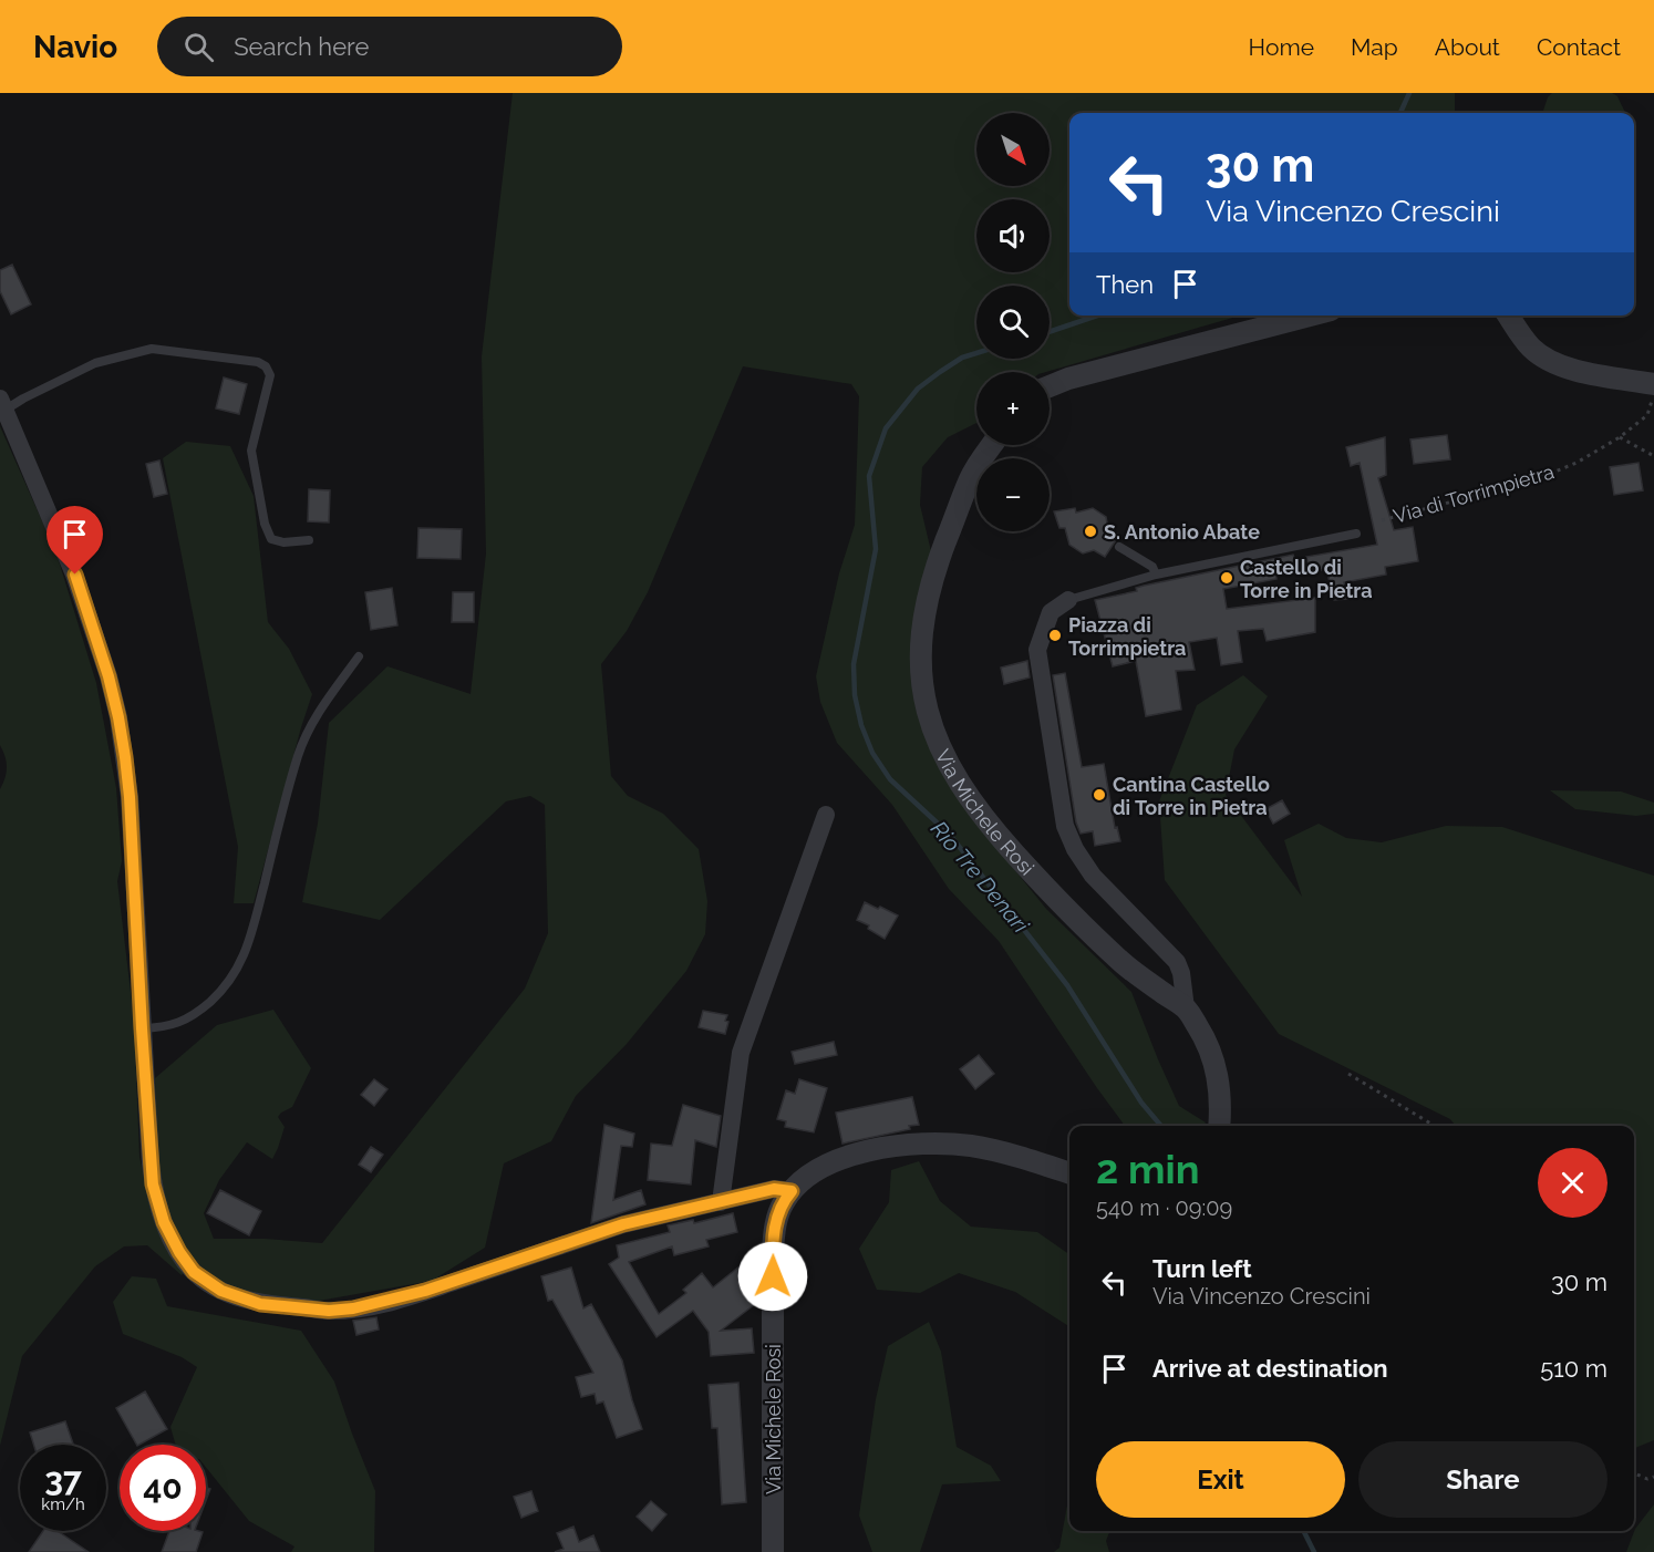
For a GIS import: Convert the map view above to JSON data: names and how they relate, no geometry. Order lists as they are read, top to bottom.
{
  "streets": {
    "street": ["Via Michele Rosi"],
    "path": ["Via di Torrimpietra"]
  },
  "water": ["Rio Tre Denari"],
  "places": [
    "S. Antonio Abate",
    "Castello di Torre in Pietra",
    "Piazza di Torrimpietra",
    "Cantina Castello di Torre in Pietra"
  ],
  "north": "bottom right",
  "page": {
    "header": "Navio",
    "search": "Search here",
    "nav": [
      "Home",
      "Map",
      "About",
      "Contact"
    ],
    "map_buttons": ["+", "−"],
    "turn": ["30 m", "Via Vincenzo Crescini"],
    "then": "Then",
    "heading": ["2 min", "540 m · 09:09"],
    "list": [
      {
        "name": "Turn left",
        "note": "Via Vincenzo Crescini",
        "value": "30 m"
      },
      {
        "name": "Arrive at destination",
        "value": "510 m"
      }
    ],
    "buttons": ["Exit", "Share"],
    "speed": "37 km/h",
    "limit": "40"
  }
}
